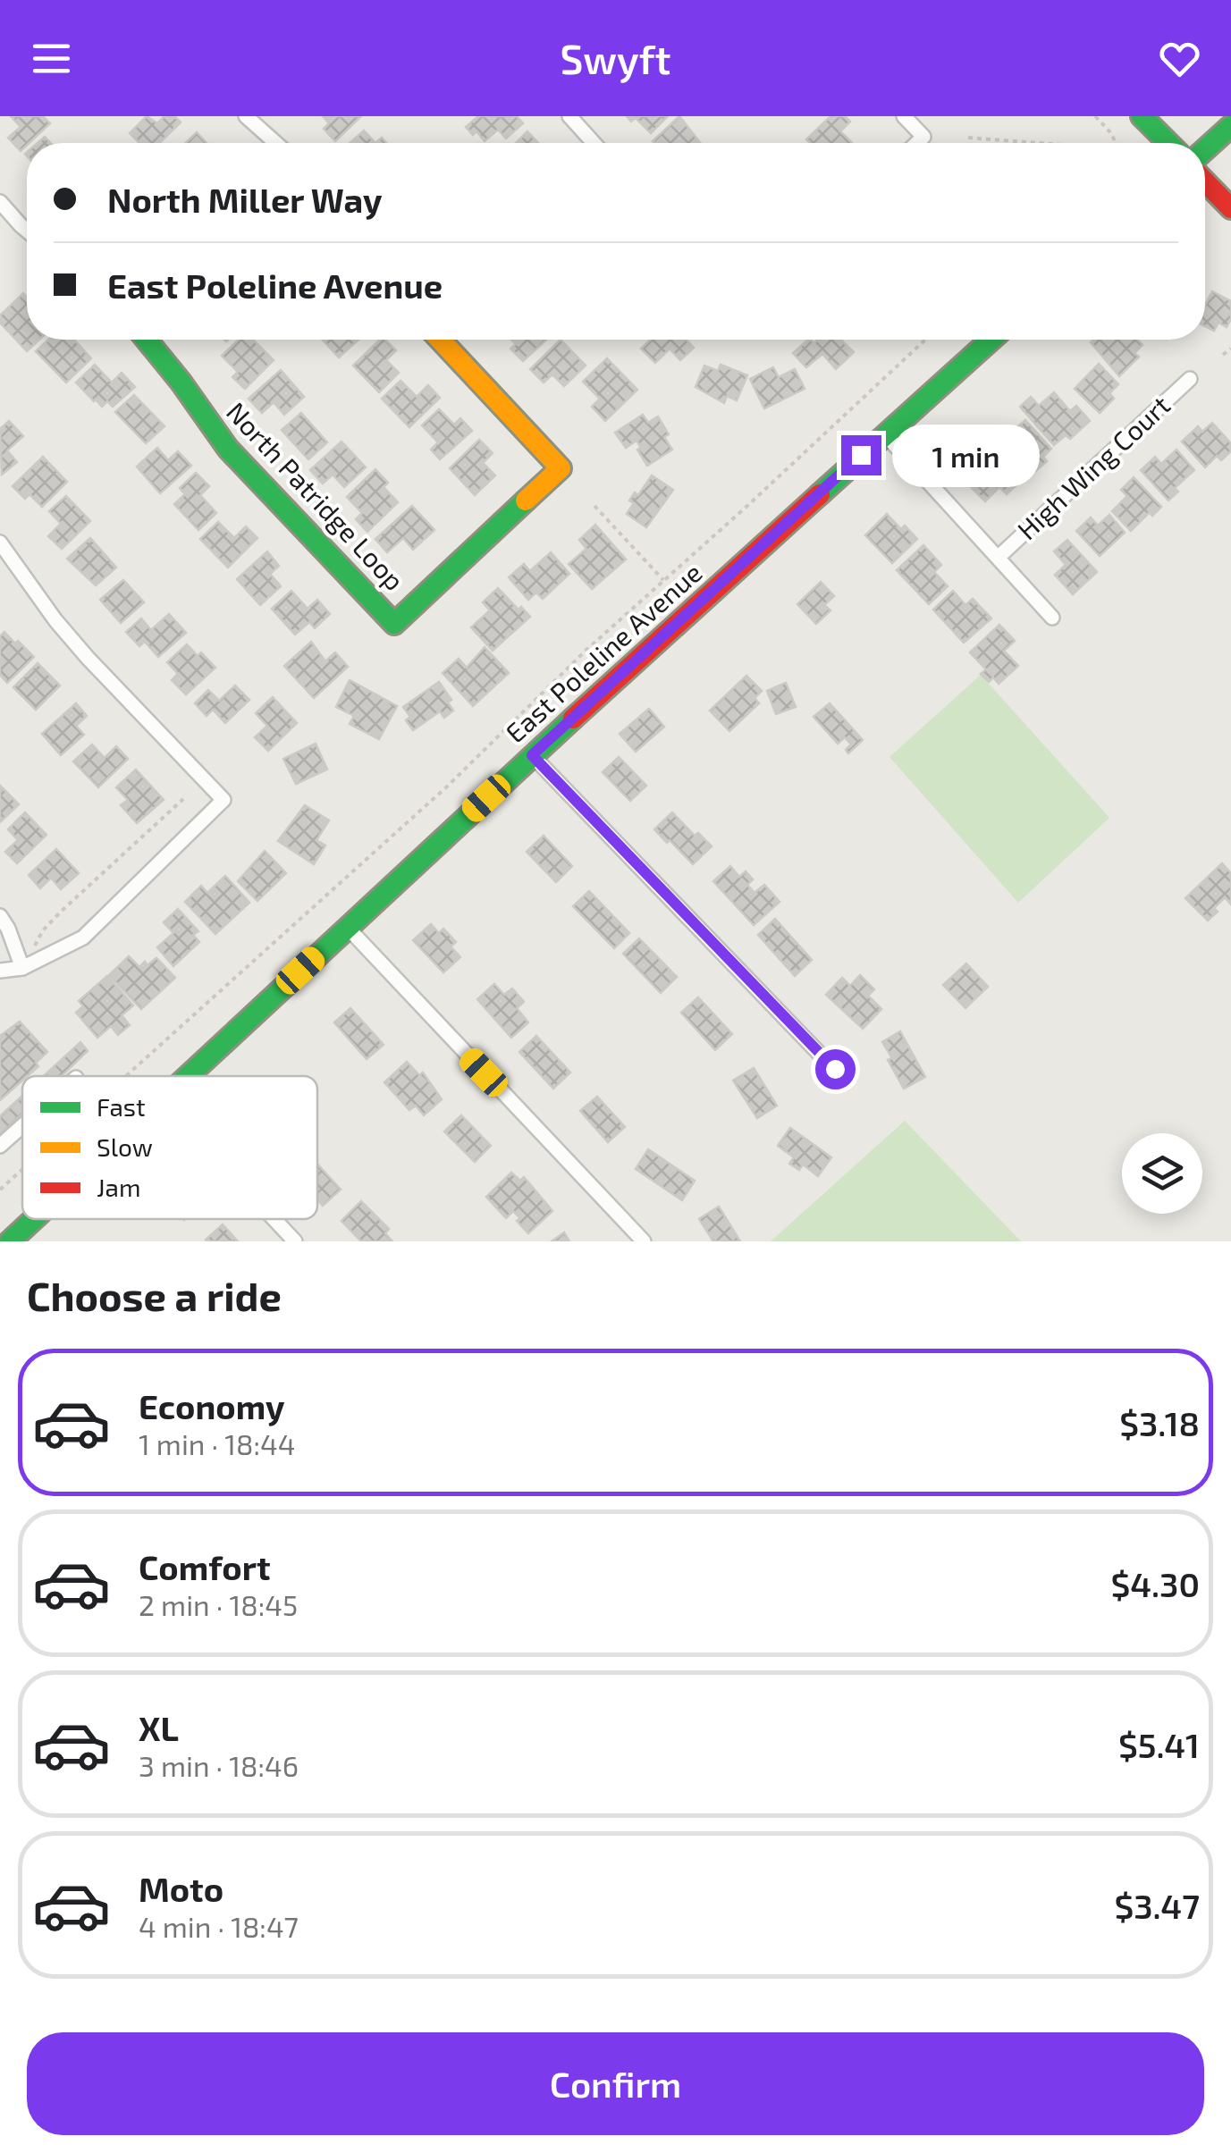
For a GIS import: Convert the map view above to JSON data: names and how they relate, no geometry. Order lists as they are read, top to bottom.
{
  "streets": {
    "main road": ["North Patridge Loop", "East Poleline Avenue"],
    "street": ["High Wing Court"]
  },
  "legend": ["Fast", "Slow", "Jam"],
  "page": {
    "header": "Swyft",
    "banner": ["North Miller Way", "East Poleline Avenue"],
    "bubble": "1 min",
    "heading": "Choose a ride",
    "list": [
      {
        "name": "Economy",
        "note": "1 min · 18:44",
        "value": "$3.18"
      },
      {
        "name": "Comfort",
        "note": "2 min · 18:45",
        "value": "$4.30"
      },
      {
        "name": "XL",
        "note": "3 min · 18:46",
        "value": "$5.41"
      },
      {
        "name": "Moto",
        "note": "4 min · 18:47",
        "value": "$3.47"
      }
    ],
    "buttons": "Confirm"
  }
}
